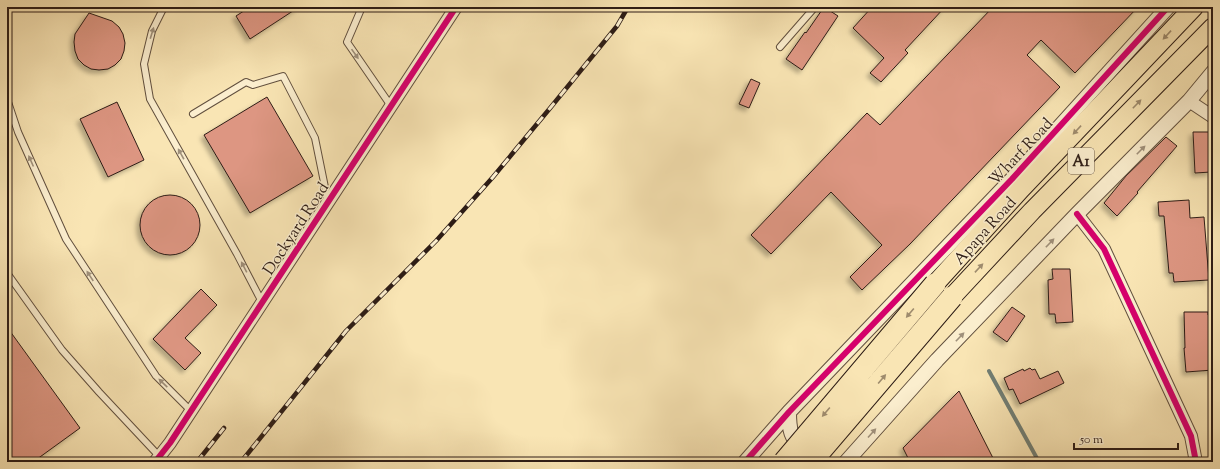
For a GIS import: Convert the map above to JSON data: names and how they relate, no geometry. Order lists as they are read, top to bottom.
{
  "streets": {
    "highway": ["A1", "Apapa Road"],
    "street": ["Wharf Road", "Dockyard Road"]
  },
  "scale_bar": "50 m"
}
